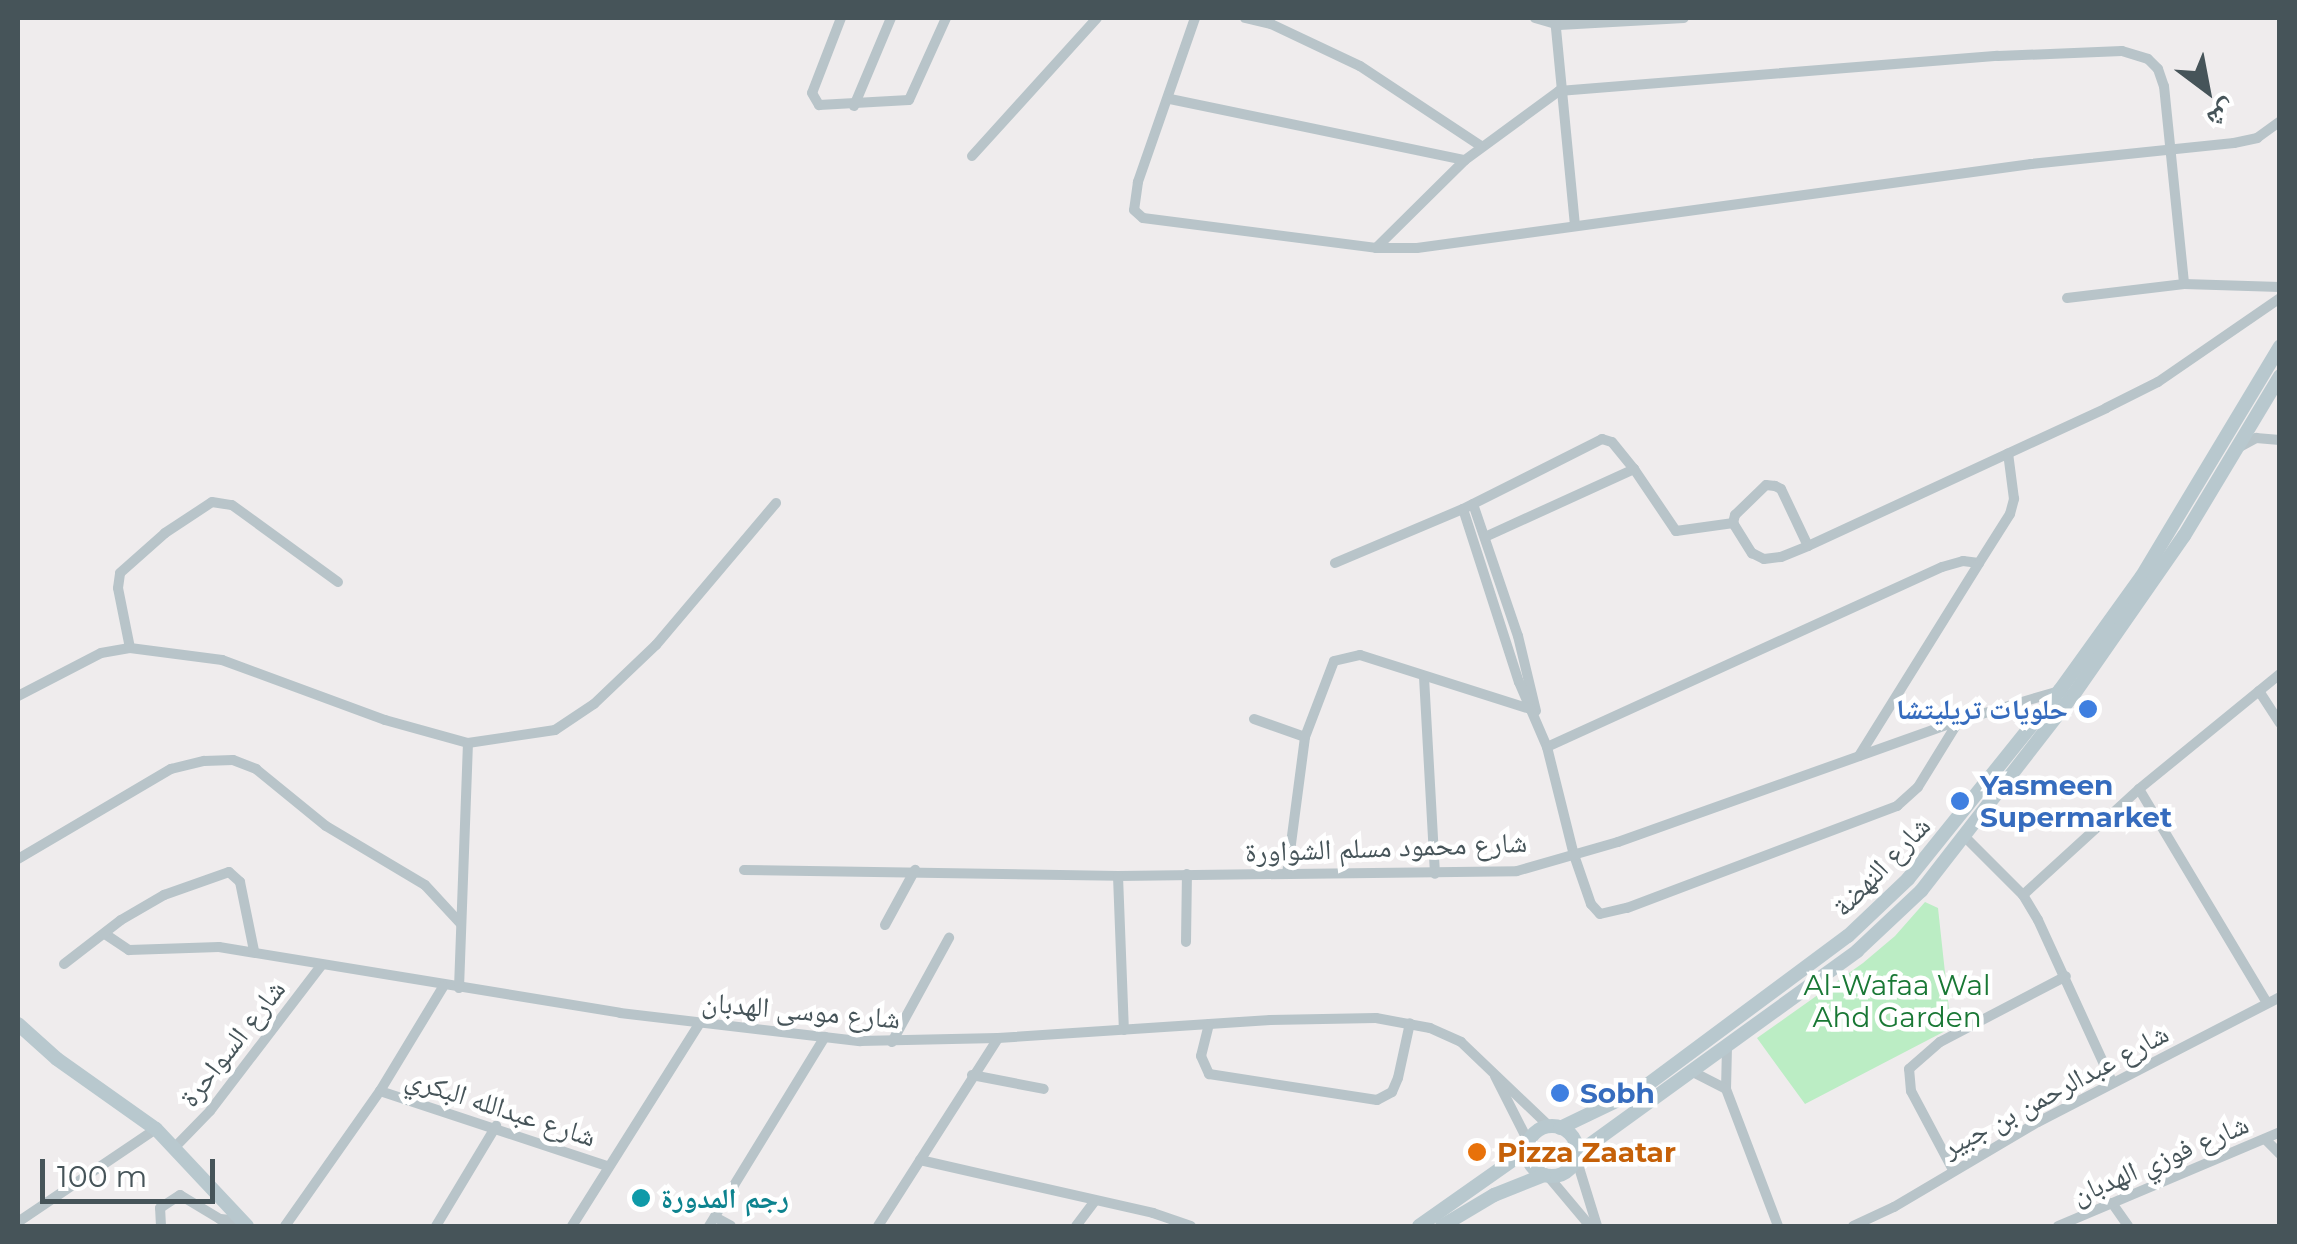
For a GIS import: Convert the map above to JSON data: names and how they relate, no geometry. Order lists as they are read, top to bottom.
{
  "streets": {
    "street": [
      "شارع محمود مسلم الشواورة",
      "شارع النهضة",
      "شارع موسى الهدبان",
      "شارع السواحرة",
      "شارع عبدالرحمن بن جبير",
      "شارع عبدالله البكري",
      "شارع فوزي الهدبان"
    ]
  },
  "crossings": [
    ["شارع محمود مسلم الشواورة", "شارع النهضة"],
    ["شارع النهضة", "شارع موسى الهدبان"],
    ["شارع موسى الهدبان", "شارع السواحرة"]
  ],
  "parks": ["Al-Wafaa Wal Ahd Garden"],
  "places": [
    "حلويات تريليتشا",
    "Yasmeen Supermarket",
    "Sobh",
    "Pizza Zaatar",
    "رجم المدورة"
  ],
  "scale_bar": "100 m",
  "north": "bottom right"
}
